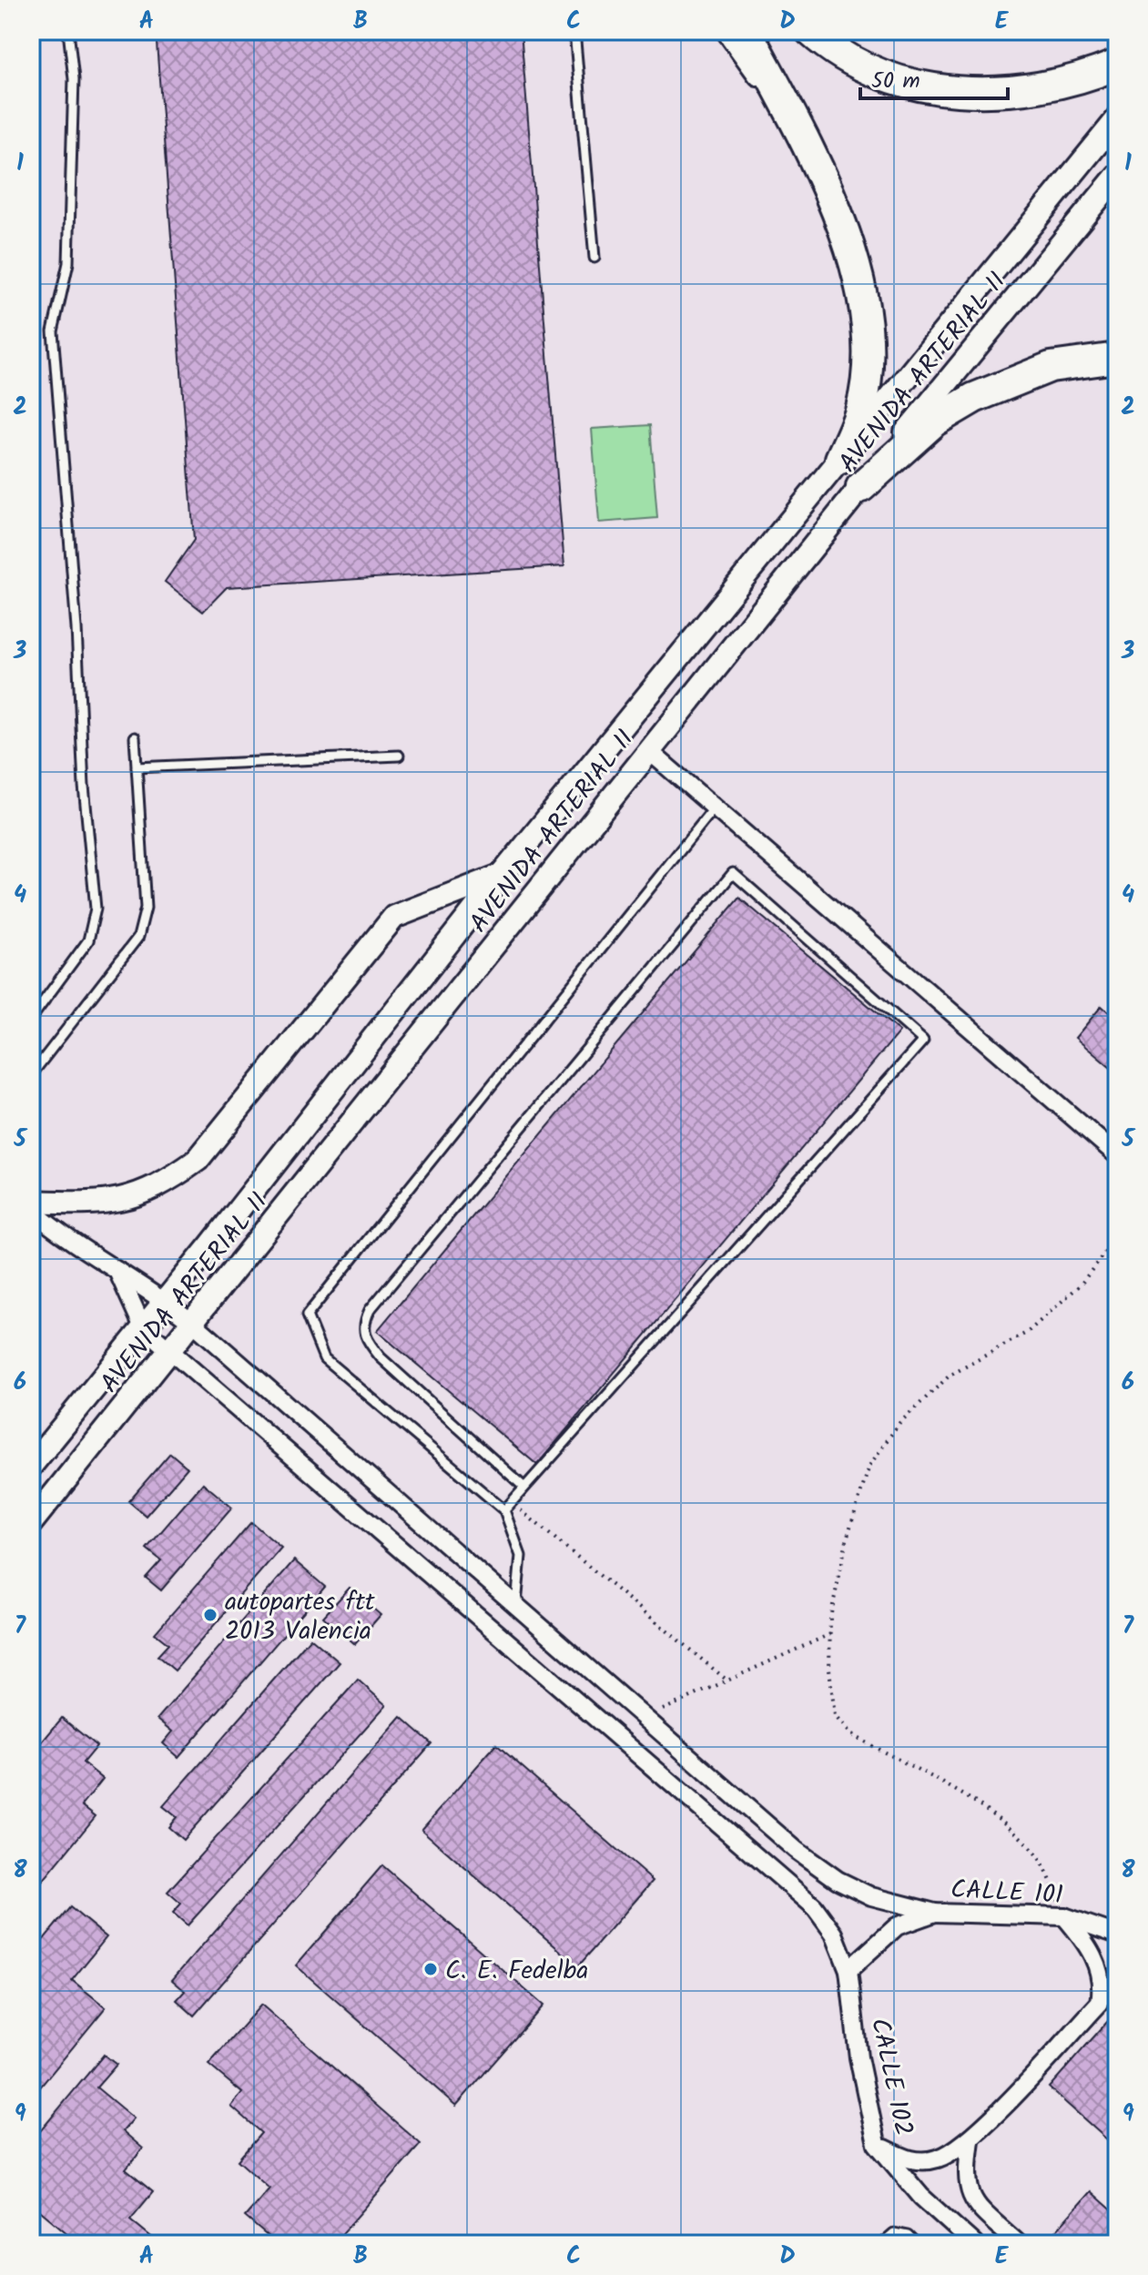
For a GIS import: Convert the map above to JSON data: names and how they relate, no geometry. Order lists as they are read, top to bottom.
{
  "streets": {
    "street": ["AVENIDA ARTERIAL II", "CALLE 101", "CALLE 102"]
  },
  "crossings": [
    ["AVENIDA ARTERIAL II", "CALLE 102"],
    ["CALLE 101", "CALLE 102"]
  ],
  "places": ["autopartes ftt 2013 Valencia", "C. E. Fedelba"],
  "scale_bar": "50 m",
  "grid": {
    "columns": [
      "A",
      "B",
      "C",
      "D",
      "E"
    ],
    "rows": [
      "1",
      "2",
      "3",
      "4",
      "5",
      "6",
      "7",
      "8",
      "9"
    ]
  }
}
